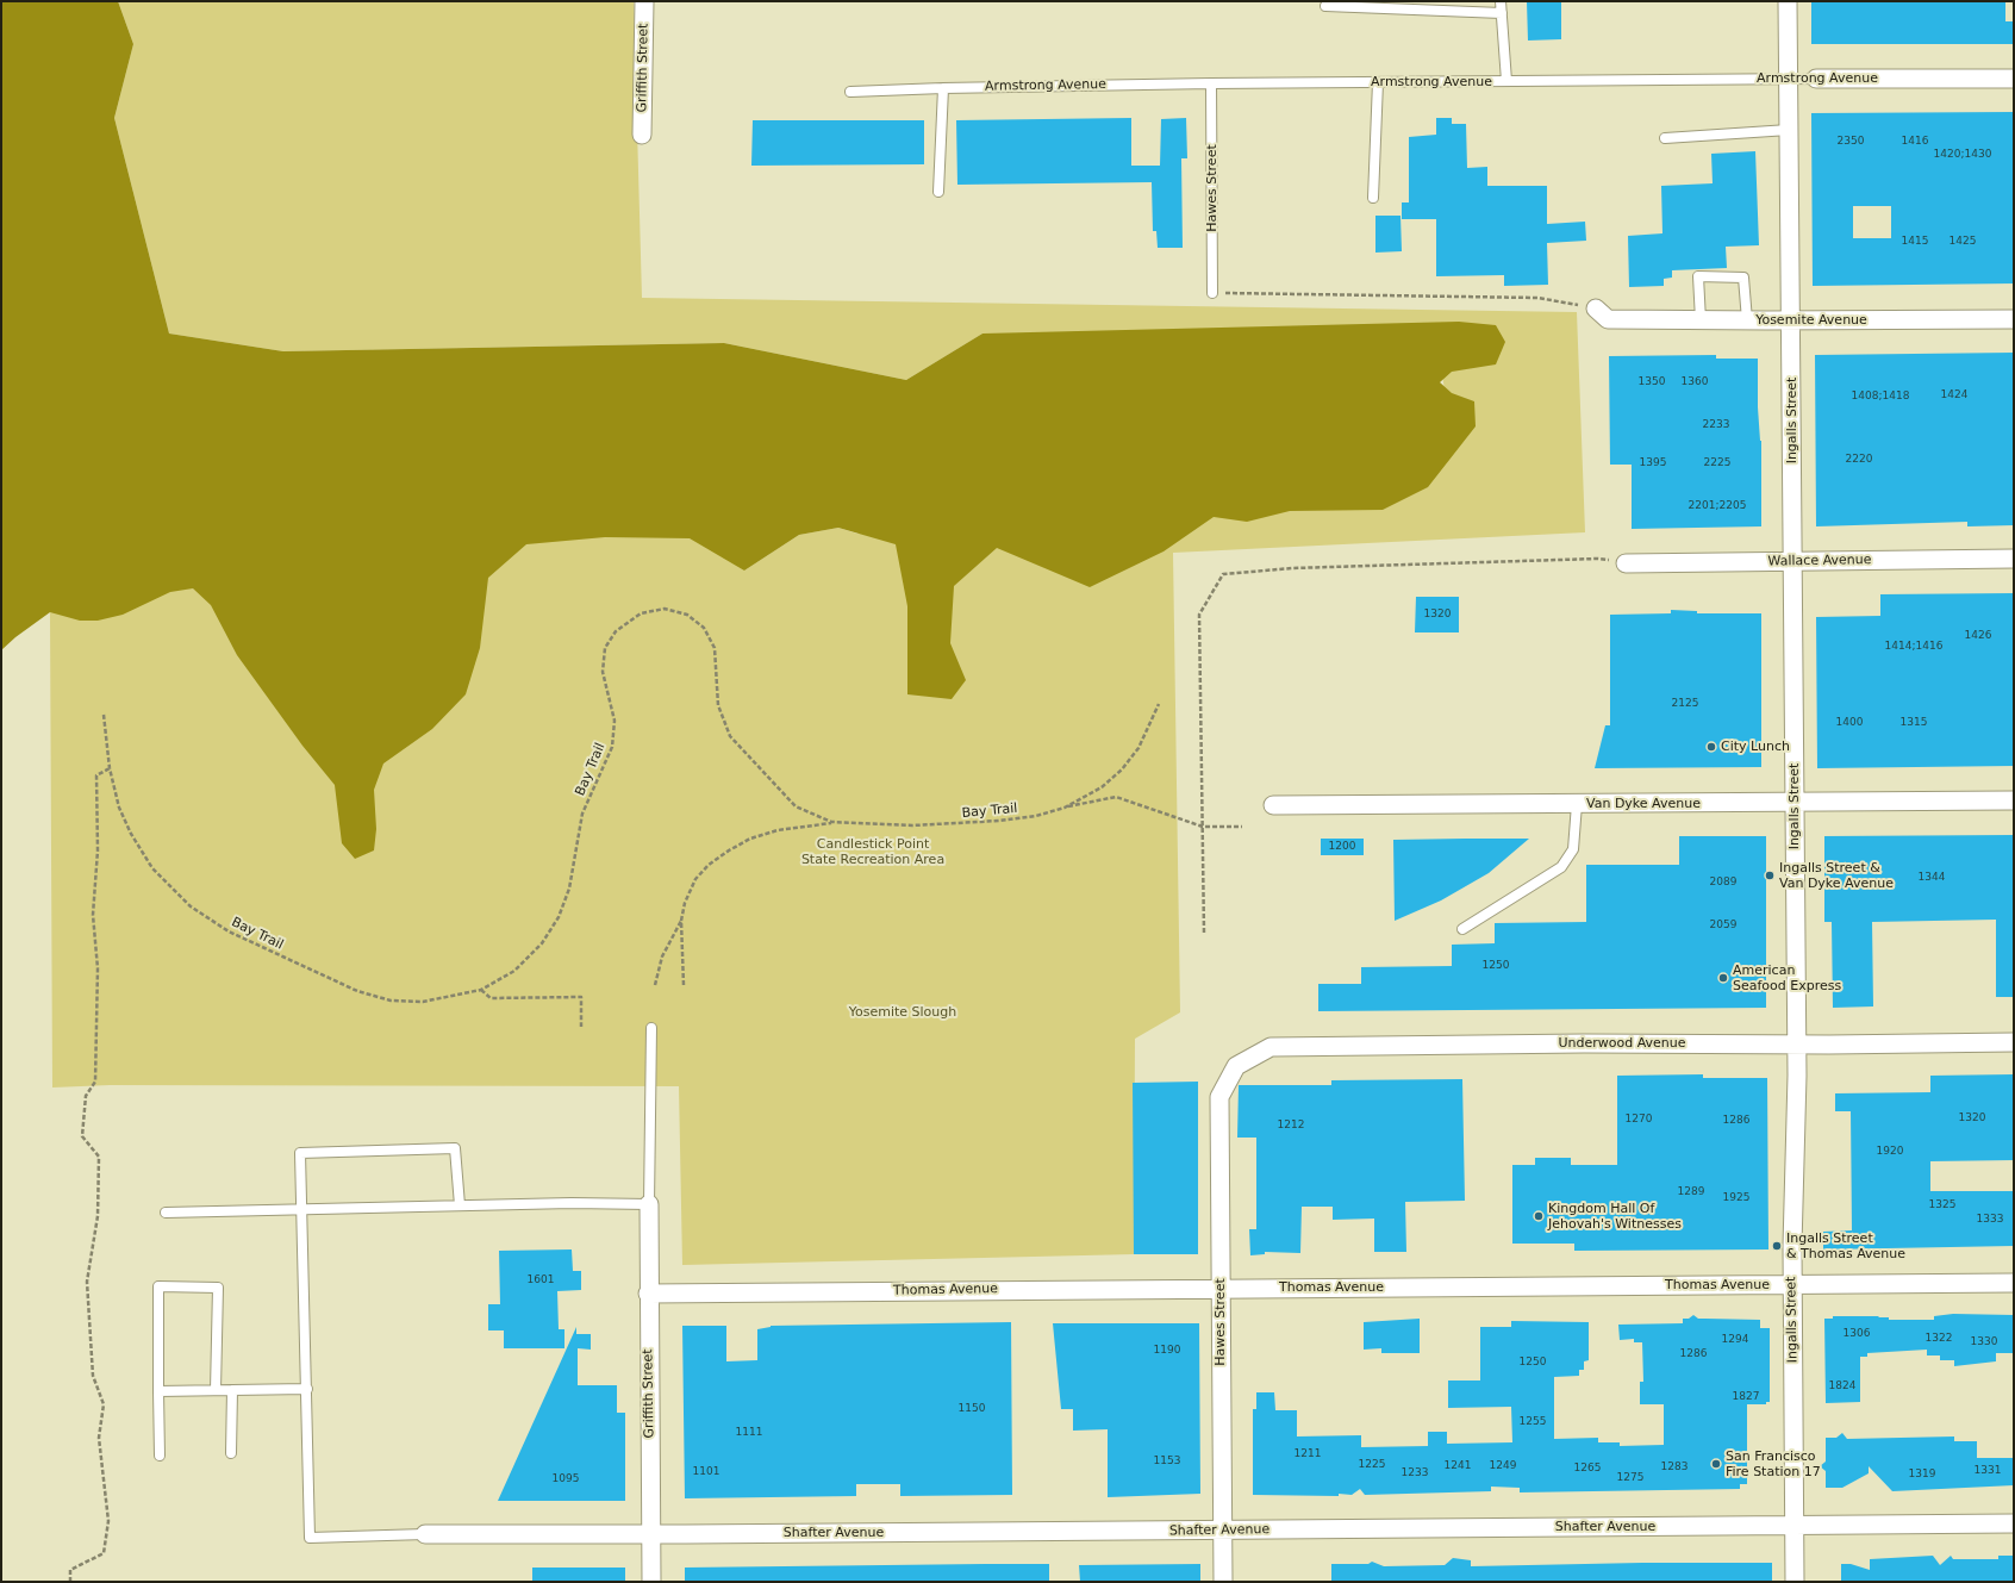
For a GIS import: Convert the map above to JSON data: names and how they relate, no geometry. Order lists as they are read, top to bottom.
{
  "streets": {
    "street": [
      "Griffith Street",
      "Armstrong Avenue",
      "Hawes Street",
      "Yosemite Avenue",
      "Ingalls Street",
      "Wallace Avenue",
      "Van Dyke Avenue",
      "Underwood Avenue",
      "Thomas Avenue",
      "Shafter Avenue"
    ],
    "path": ["Bay Trail"]
  },
  "crossings": [
    ["Griffith Street", "Thomas Avenue"],
    ["Griffith Street", "Shafter Avenue"],
    ["Armstrong Avenue", "Hawes Street"],
    ["Armstrong Avenue", "Ingalls Street"],
    ["Hawes Street", "Underwood Avenue"],
    ["Hawes Street", "Thomas Avenue"],
    ["Hawes Street", "Shafter Avenue"],
    ["Yosemite Avenue", "Ingalls Street"],
    ["Ingalls Street", "Wallace Avenue"],
    ["Ingalls Street", "Van Dyke Avenue"],
    ["Ingalls Street", "Underwood Avenue"],
    ["Ingalls Street", "Thomas Avenue"],
    ["Ingalls Street", "Shafter Avenue"]
  ],
  "parks": ["Candlestick Point State Recreation Area", "Yosemite Slough"],
  "places": [
    "City Lunch",
    "Ingalls Street & Van Dyke Avenue",
    "American Seafood Express",
    "Kingdom Hall Of Jehovah's Witnesses",
    "Ingalls Street & Thomas Avenue",
    "San Francisco Fire Station 17"
  ],
  "house_numbers": [
    "2350",
    "1416",
    "1420;1430",
    "1415",
    "1425",
    "1350",
    "1360",
    "1424",
    "1408;1418",
    "2233",
    "2220",
    "1395",
    "2225",
    "2201;2205",
    "1320",
    "1426",
    "1414;1416",
    "2125",
    "1400",
    "1315",
    "1200",
    "1344",
    "2089",
    "2059",
    "1250",
    "1320",
    "1270",
    "1286",
    "1212",
    "1920",
    "1289",
    "1925",
    "1325",
    "1333",
    "1601",
    "1306",
    "1322",
    "1294",
    "1330",
    "1190",
    "1286",
    "1250",
    "1824",
    "1827",
    "1150",
    "1255",
    "1111",
    "1211",
    "1153",
    "1225",
    "1241",
    "1249",
    "1283",
    "1265",
    "1331",
    "1101",
    "1233",
    "1319",
    "1275",
    "1095"
  ]
}
